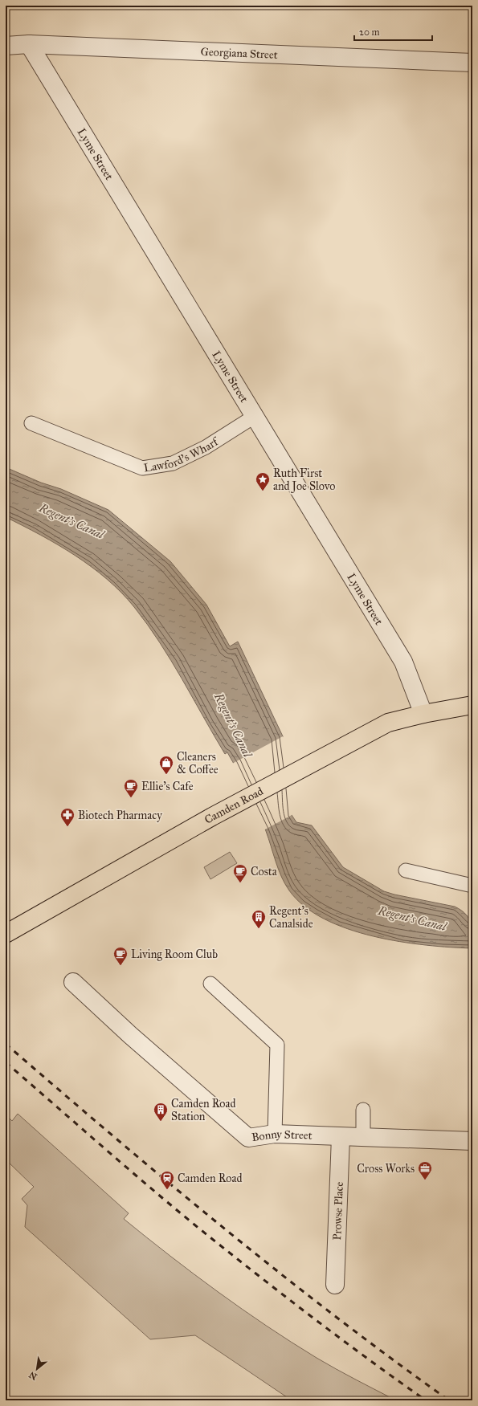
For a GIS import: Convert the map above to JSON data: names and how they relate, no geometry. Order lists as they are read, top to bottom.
{
  "streets": {
    "highway": ["Camden Road"],
    "street": [
      "Georgiana Street",
      "Lyme Street",
      "Bonny Street",
      "Prowse Place"
    ],
    "lane": ["Lawford's Wharf"]
  },
  "crossings": [
    ["Georgiana Street", "Lyme Street"],
    ["Lyme Street", "Lawford's Wharf"],
    ["Lyme Street", "Camden Road"],
    ["Bonny Street", "Prowse Place"]
  ],
  "water": ["Regent's Canal"],
  "places": {
    "place": ["Ruth First and Joe Slovo"],
    "shop": ["Cleaners & Coffee"],
    "cafe": ["Ellie's Cafe", "Costa", "Living Room Club"],
    "pharmacy": ["Biotech Pharmacy"],
    "building": ["Regent's Canalside", "Camden Road Station"],
    "office": ["Cross Works"],
    "station": ["Camden Road"]
  },
  "scale_bar": "20 m",
  "north": "bottom left"
}
